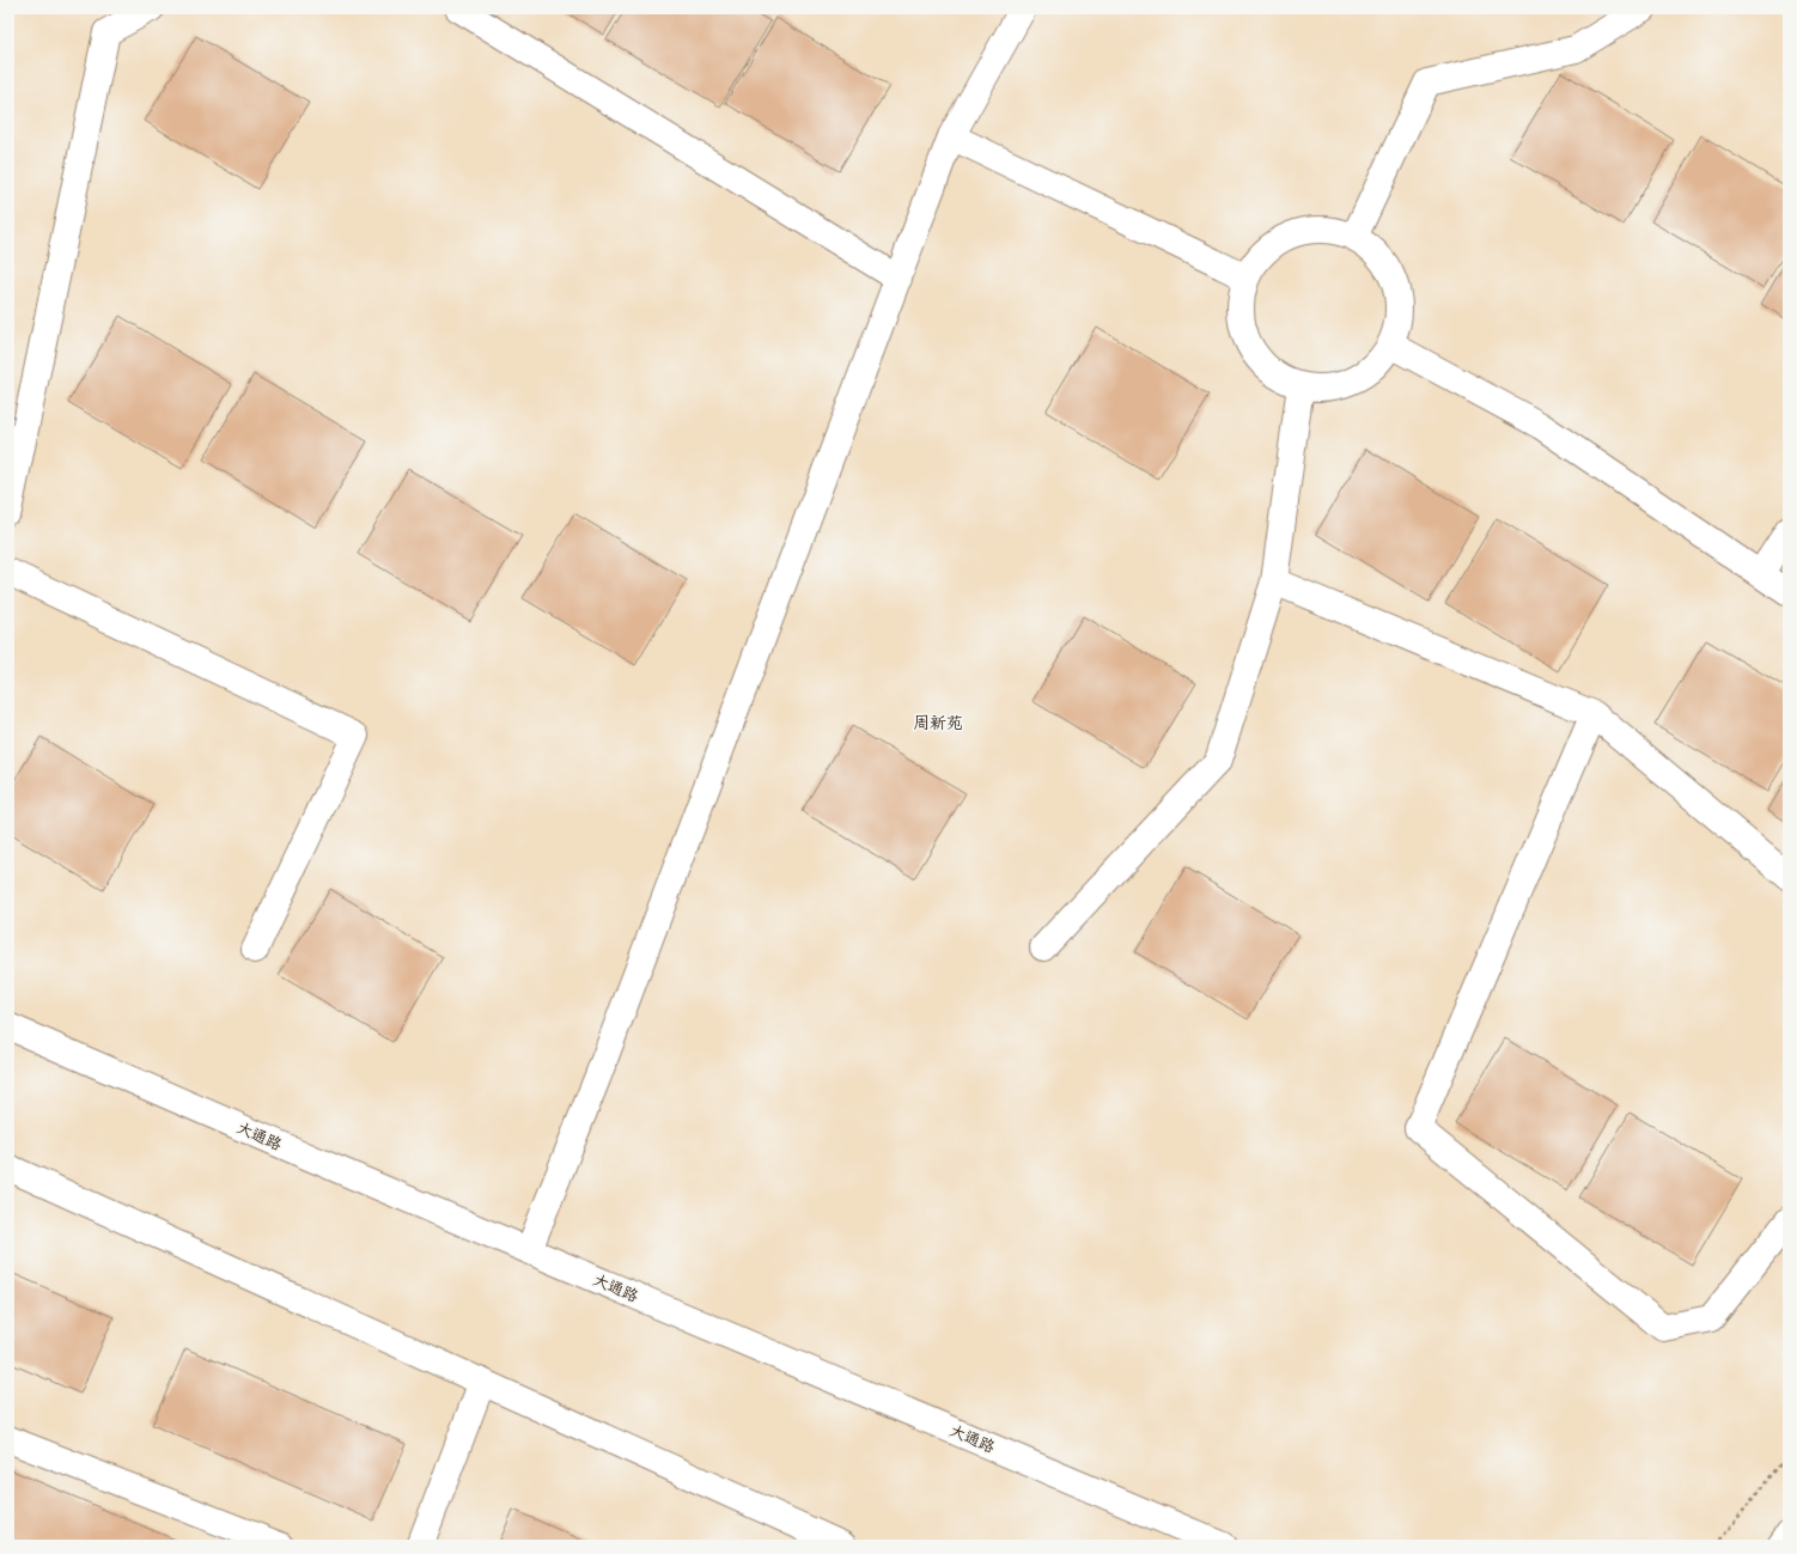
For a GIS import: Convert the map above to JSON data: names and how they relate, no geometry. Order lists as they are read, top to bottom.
{
  "streets": {
    "street": ["大通路"]
  },
  "districts": ["周新苑"]
}
